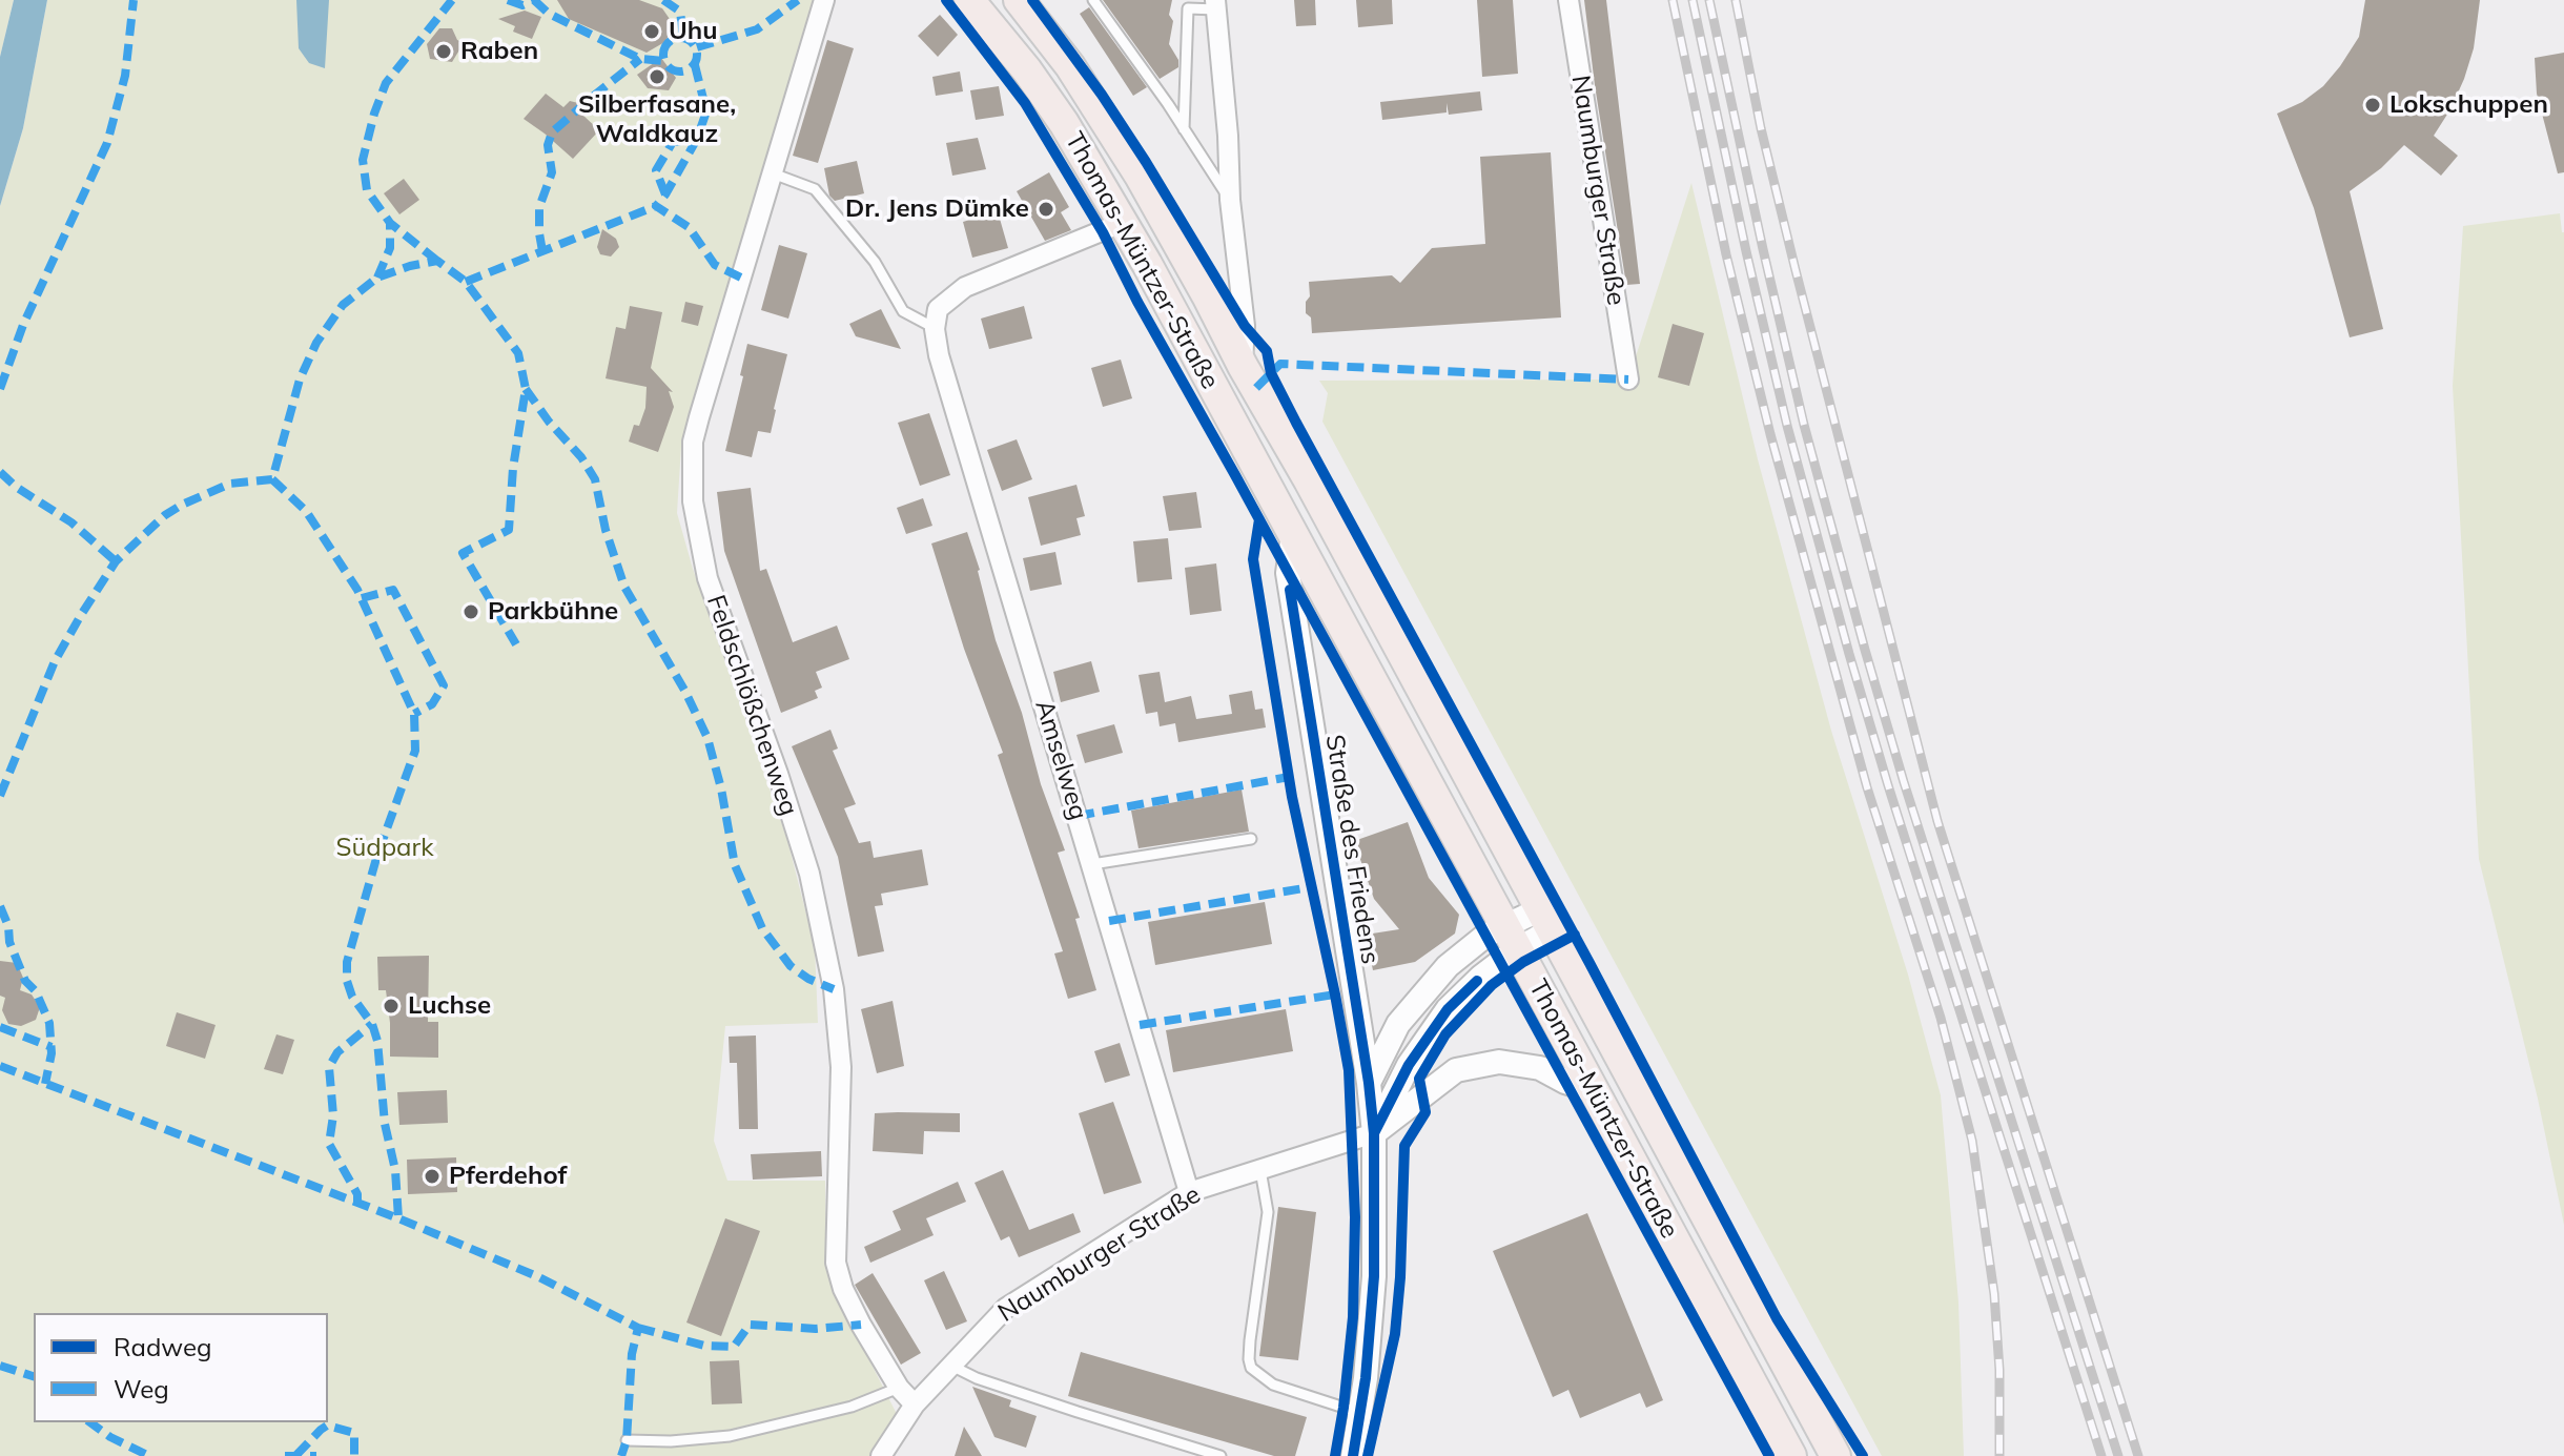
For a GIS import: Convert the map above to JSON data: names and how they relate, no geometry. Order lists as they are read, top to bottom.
{
  "streets": {
    "main road": ["Thomas-Müntzer-Straße"],
    "street": [
      "Naumburger Straße",
      "Feldschlößchenweg",
      "Amselweg",
      "Straße des Friedens"
    ]
  },
  "crossings": [
    ["Naumburger Straße", "Feldschlößchenweg"],
    ["Naumburger Straße", "Amselweg"],
    ["Naumburger Straße", "Straße des Friedens"],
    ["Thomas-Müntzer-Straße", "Straße des Friedens"]
  ],
  "parks": ["Südpark"],
  "places": [
    "Uhu",
    "Raben",
    "Silberfasane, Waldkauz",
    "Lokschuppen",
    "Dr. Jens Dümke",
    "Parkbühne",
    "Luchse",
    "Pferdehof"
  ],
  "legend": ["Radweg", "Weg"]
}
